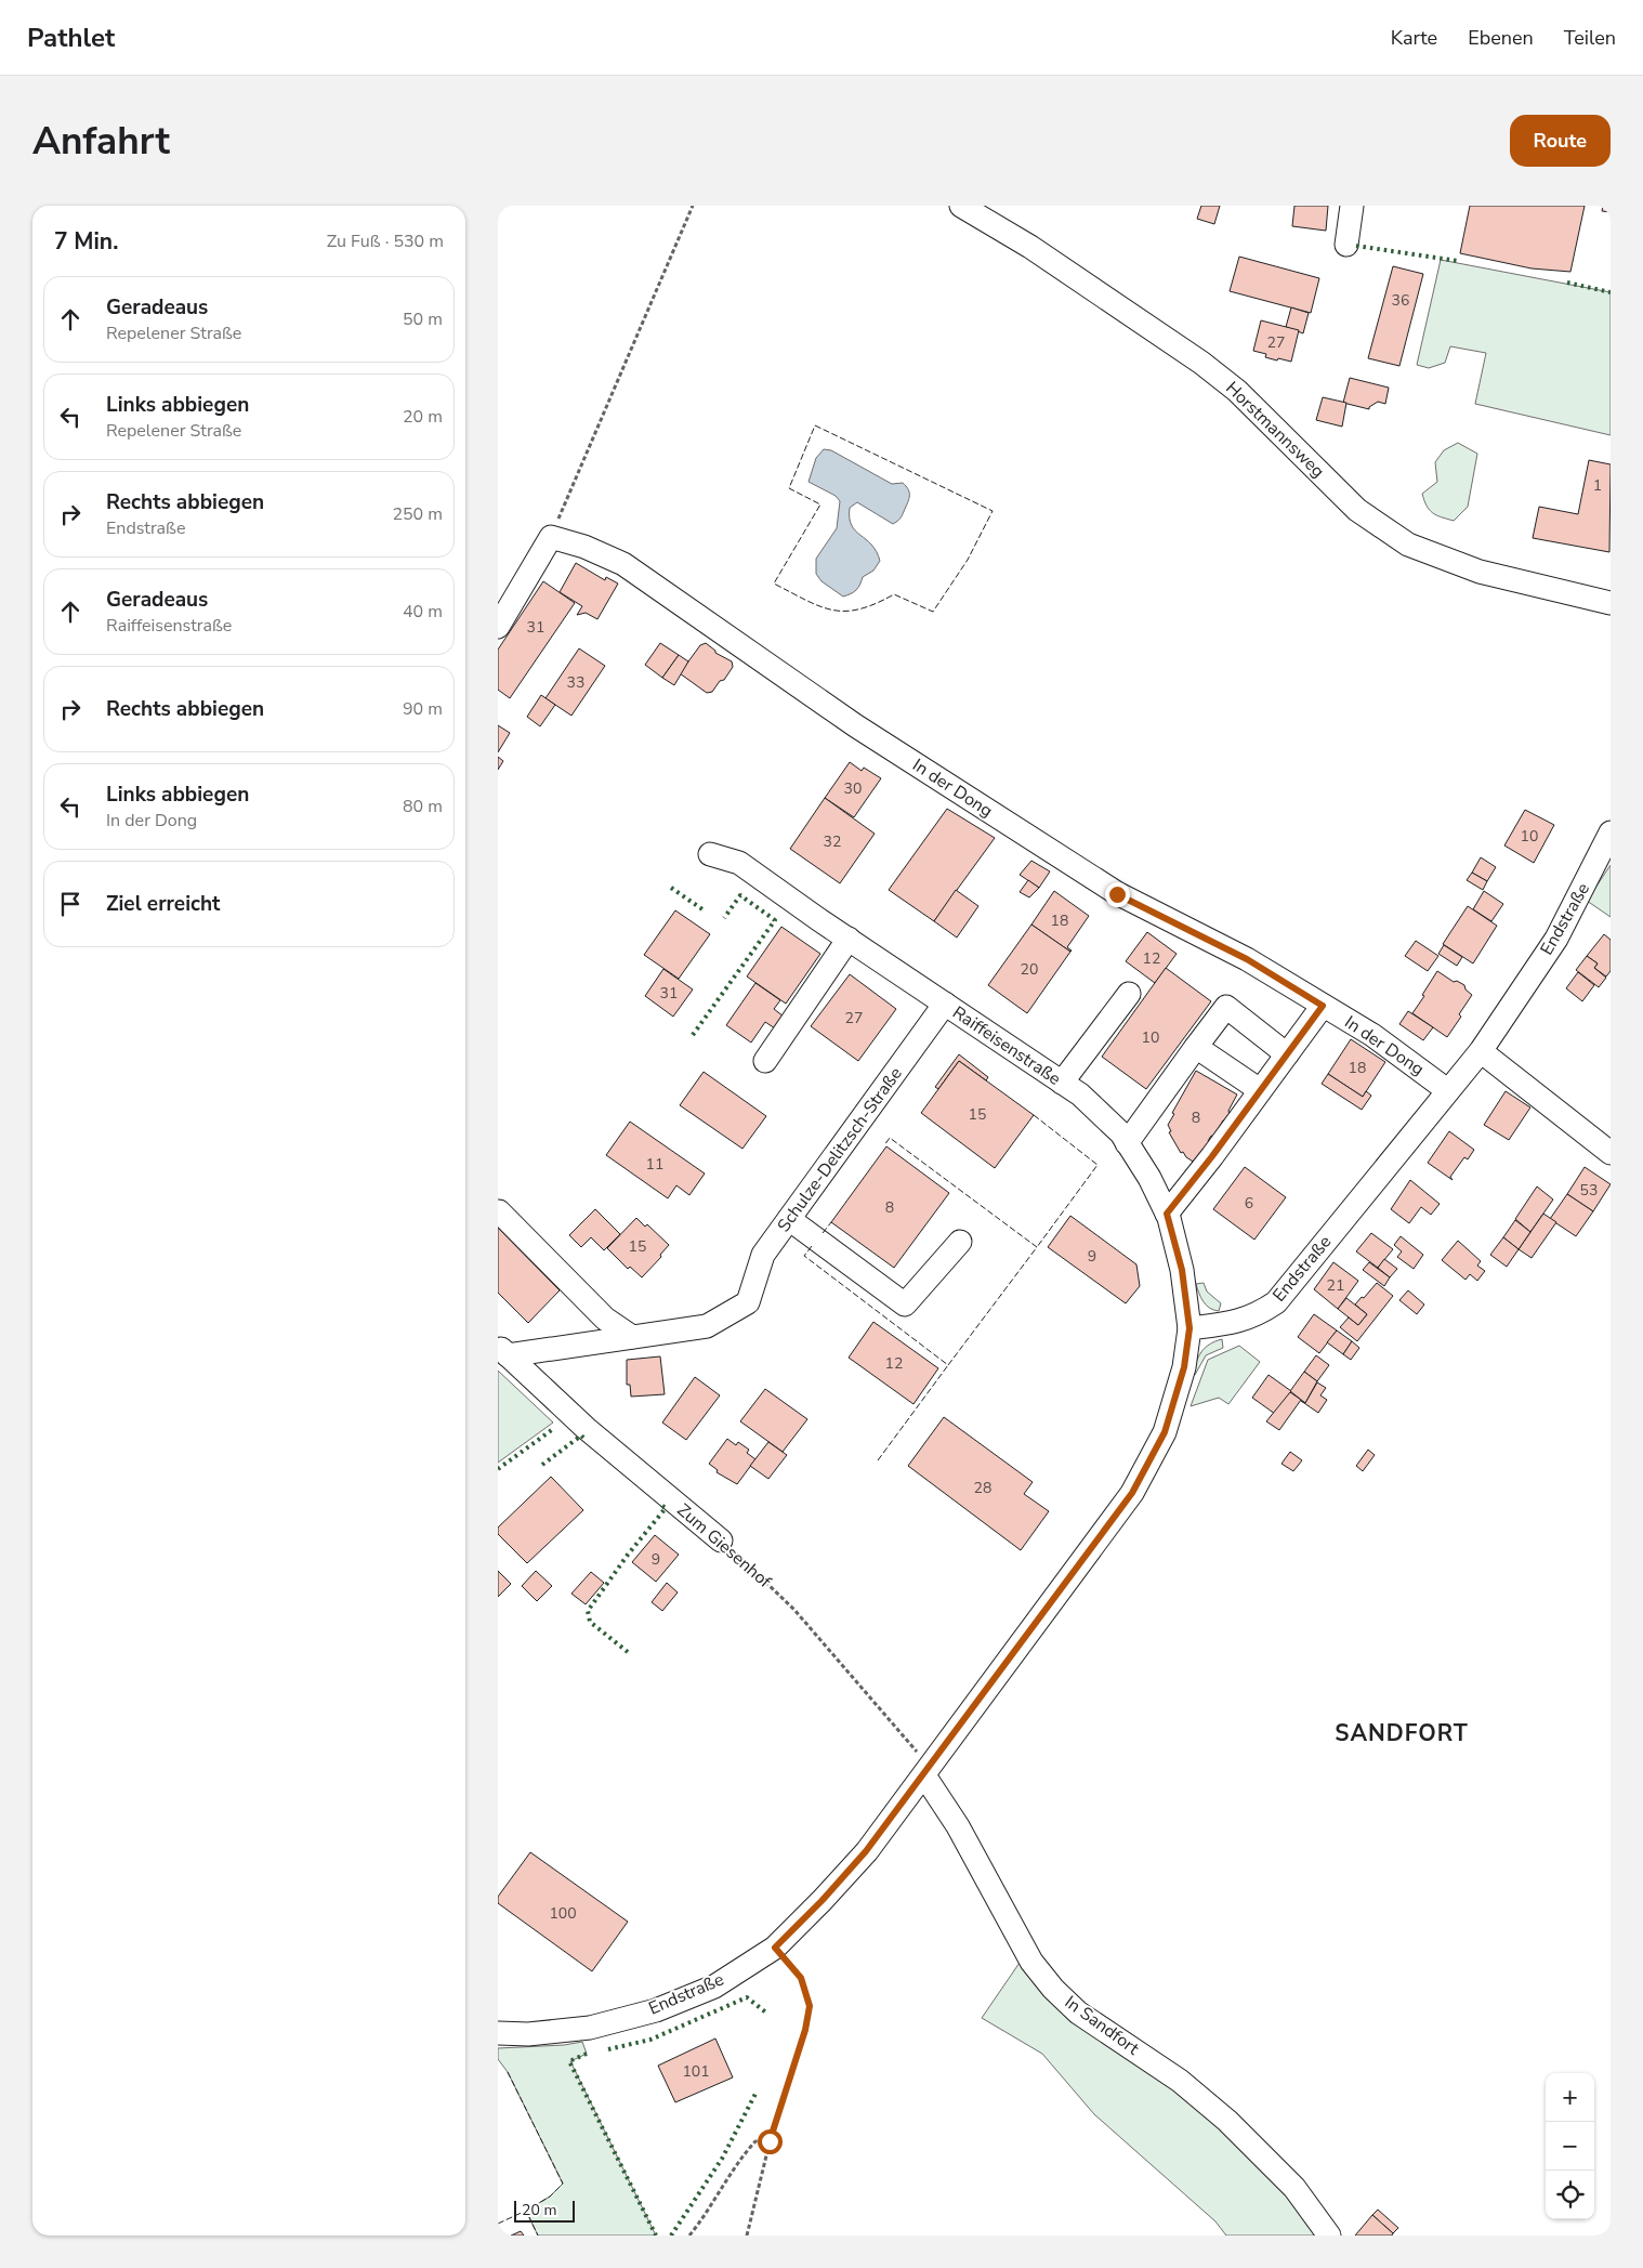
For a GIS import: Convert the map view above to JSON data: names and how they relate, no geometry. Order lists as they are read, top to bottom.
{
  "streets": {
    "street": [
      "Horstmannsweg",
      "In der Dong",
      "Endstraße",
      "Raiffeisenstraße",
      "Schulze-Delitzsch-Straße",
      "Zum Giesenhof",
      "In Sandfort"
    ]
  },
  "crossings": [
    ["In der Dong", "Endstraße"],
    ["Endstraße", "Raiffeisenstraße"],
    ["Endstraße", "Zum Giesenhof"],
    ["Endstraße", "In Sandfort"],
    ["Raiffeisenstraße", "Schulze-Delitzsch-Straße"],
    ["Zum Giesenhof", "In Sandfort"]
  ],
  "districts": ["SANDFORT"],
  "house_numbers": [
    "36",
    "27",
    "1",
    "31",
    "33",
    "30",
    "10",
    "32",
    "18",
    "12",
    "20",
    "31",
    "27",
    "10",
    "18",
    "15",
    "8",
    "11",
    "53",
    "6",
    "8",
    "15",
    "9",
    "21",
    "12",
    "28",
    "9",
    "100",
    "101"
  ],
  "scale_bar": "20 m",
  "page": {
    "header": "Pathlet",
    "nav": ["Karte", "Ebenen", "Teilen"],
    "buttons": "Route",
    "title": "Anfahrt",
    "heading": ["7 Min.", "Zu Fuß · 530 m"],
    "list": [
      ["Geradeaus", "Repelener Straße", "50 m"],
      ["Links abbiegen", "Repelener Straße", "20 m"],
      ["Rechts abbiegen", "Endstraße", "250 m"],
      ["Geradeaus", "Raiffeisenstraße", "40 m"],
      ["Rechts abbiegen", "90 m"],
      ["Links abbiegen", "In der Dong", "80 m"],
      "Ziel erreicht"
    ],
    "map_buttons": ["+", "−"],
    "scale": "20 m"
  }
}
